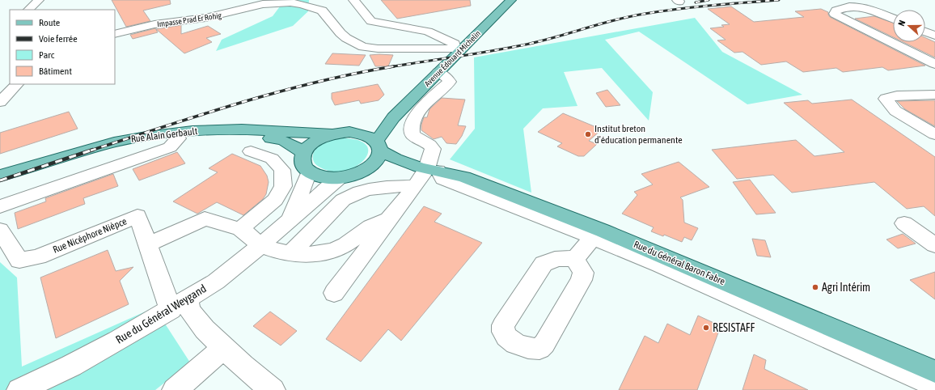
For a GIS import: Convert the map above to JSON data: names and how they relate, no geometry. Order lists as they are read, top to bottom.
{
  "streets": {
    "main road": ["Avenue Édouard Michelin", "Rue Alain Gerbault", "Rue du Général Baron Fabre"],
    "street": ["Impasse Prad Er Rohig", "Rue Nicéphore Nièpce", "Rue du Général Weygand"]
  },
  "crossings": [
    ["Impasse Prad Er Rohig", "Avenue Édouard Michelin"],
    ["Avenue Édouard Michelin", "Rue Alain Gerbault"],
    ["Avenue Édouard Michelin", "Rue du Général Baron Fabre"],
    ["Avenue Édouard Michelin", "Rue du Général Weygand"],
    ["Rue Alain Gerbault", "Rue du Général Baron Fabre"],
    ["Rue Alain Gerbault", "Rue du Général Weygand"],
    ["Rue Nicéphore Nièpce", "Rue du Général Weygand"],
    ["Rue du Général Baron Fabre", "Rue du Général Weygand"]
  ],
  "places": ["Institut breton d’éducation permanente", "Agri Intérim", "RESISTAFF"],
  "legend": [
    "Route",
    "Voie ferrée",
    "Parc",
    "Bâtiment"
  ],
  "north": "left"
}
